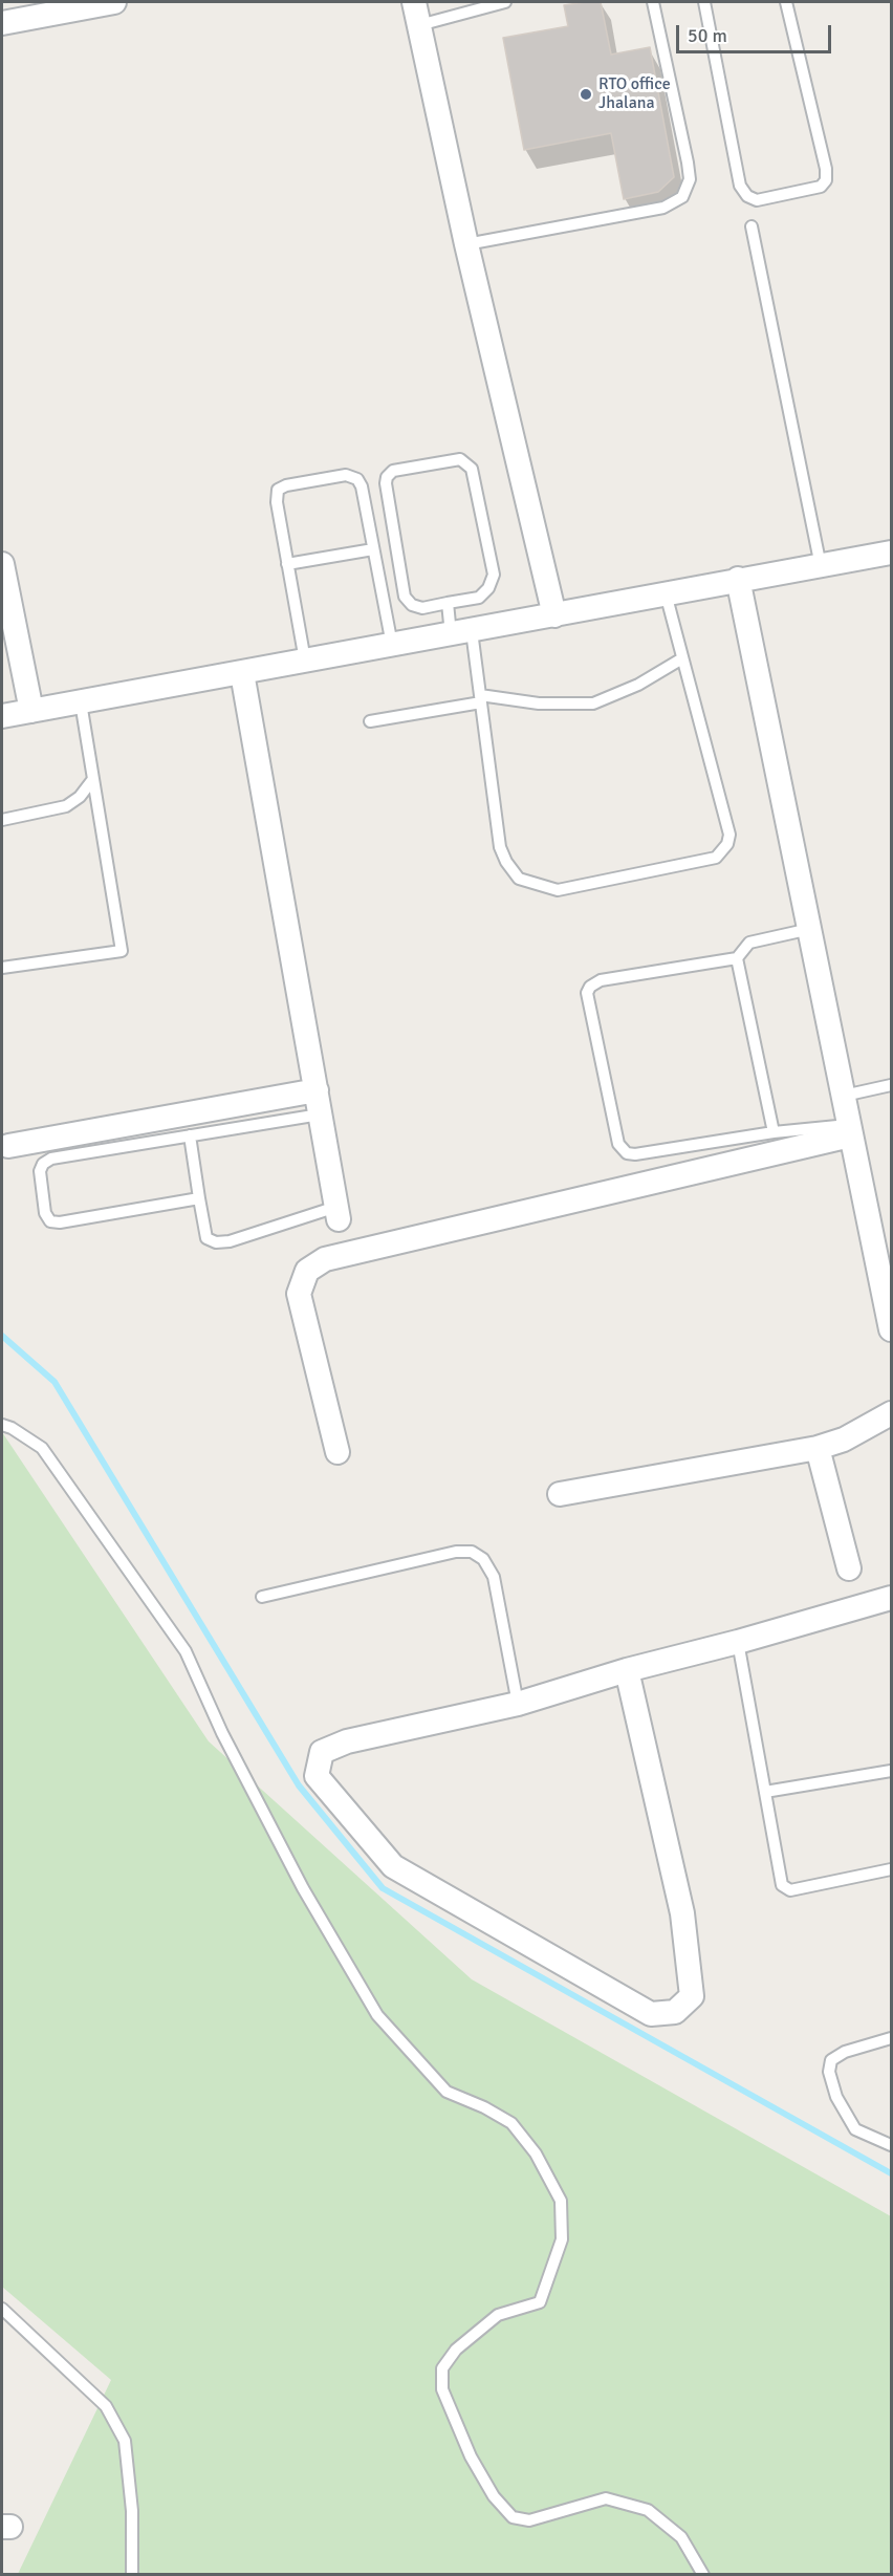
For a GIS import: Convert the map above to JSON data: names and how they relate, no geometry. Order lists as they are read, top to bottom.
{
  "places": ["RTO office Jhalana"],
  "scale_bar": "50 m"
}
